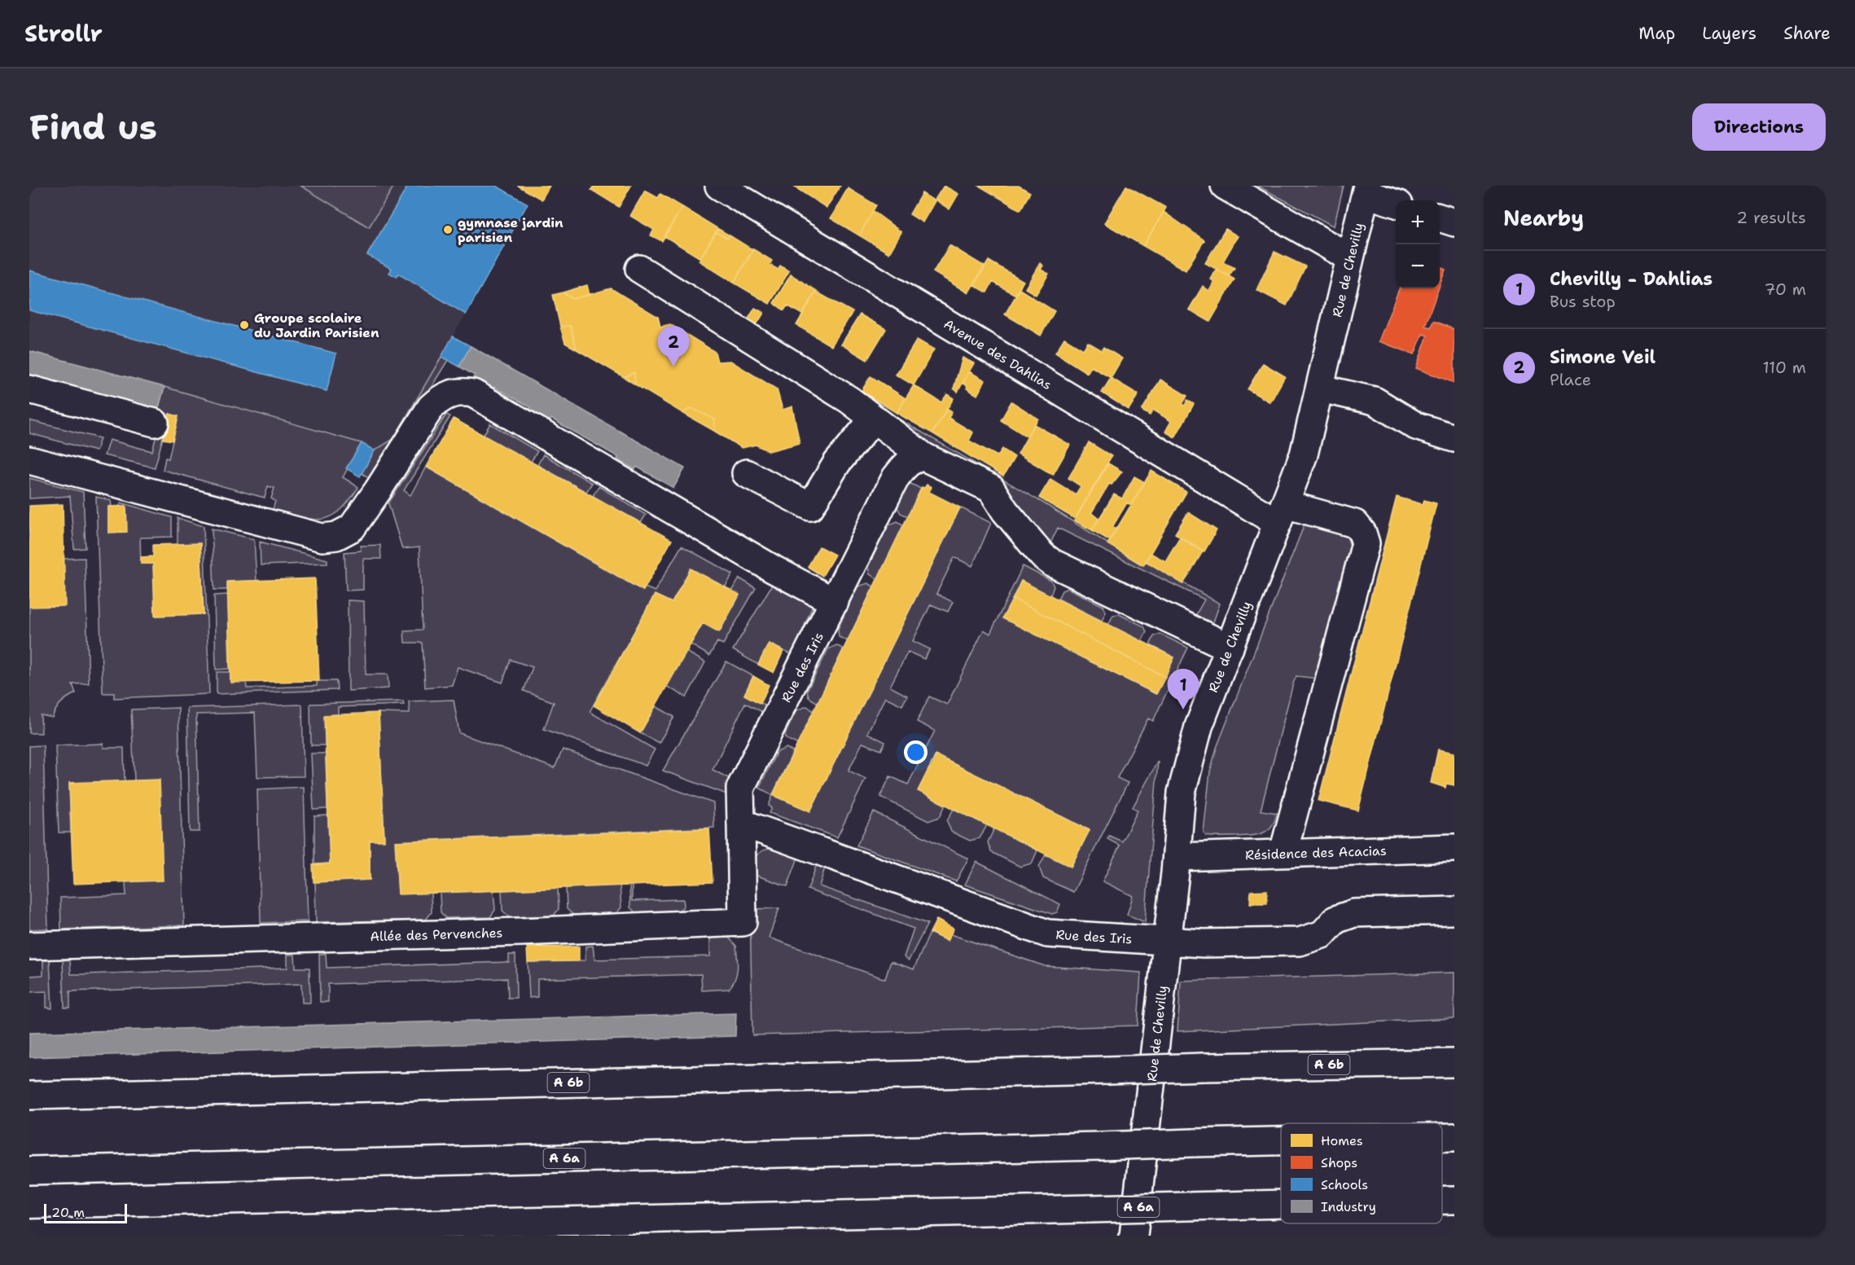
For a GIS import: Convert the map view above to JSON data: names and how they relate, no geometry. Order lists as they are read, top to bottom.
{
  "streets": {
    "main road": [
      "Rue de Chevilly",
      "Avenue des Dahlias",
      "Rue des Iris",
      "Résidence des Acacias",
      "Allée des Pervenches",
      "A 6b",
      "A 6a"
    ]
  },
  "crossings": [
    ["Rue de Chevilly", "Avenue des Dahlias"],
    ["Rue de Chevilly", "Rue des Iris"],
    ["Rue de Chevilly", "Résidence des Acacias"],
    ["Avenue des Dahlias", "Résidence des Acacias"],
    ["Rue des Iris", "Allée des Pervenches"]
  ],
  "places": ["gymnase jardin parisien", "Groupe scolaire du Jardin Parisien"],
  "legend": [
    "Homes",
    "Shops",
    "Schools",
    "Industry"
  ],
  "scale_bar": "20 m",
  "page": {
    "header": "Strollr",
    "nav": ["Map", "Layers", "Share"],
    "buttons": "Directions",
    "title": "Find us",
    "heading": ["Nearby", "2 results"],
    "map_buttons": ["+", "−"],
    "list": [
      {
        "mark": "1",
        "name": "Chevilly - Dahlias",
        "note": "Bus stop",
        "value": "70 m"
      },
      {
        "mark": "2",
        "name": "Simone Veil",
        "note": "Place",
        "value": "110 m"
      }
    ],
    "pins": ["2", "1"],
    "scale": "20 m"
  }
}
